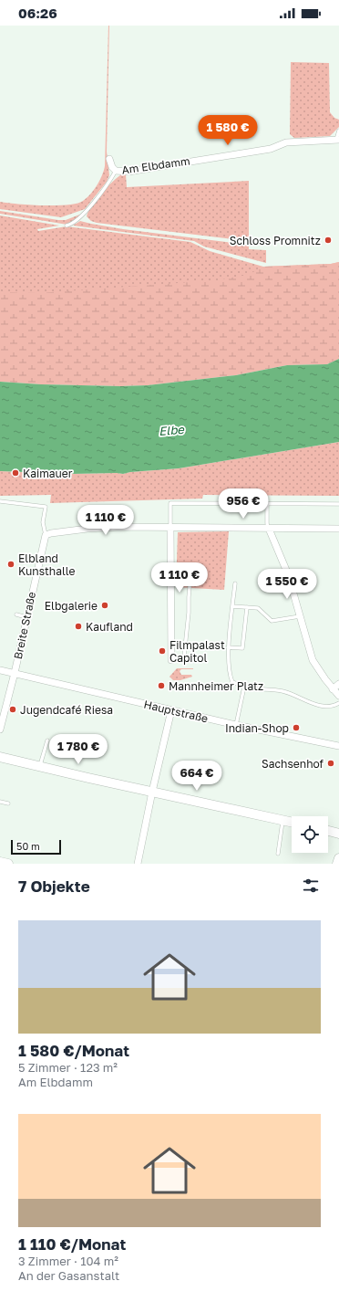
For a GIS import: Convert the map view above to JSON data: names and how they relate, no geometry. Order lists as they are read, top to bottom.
{
  "streets": {
    "street": ["Am Elbdamm", "Breite Straße", "Hauptstraße"]
  },
  "crossings": [
    ["Breite Straße", "Hauptstraße"]
  ],
  "water": ["Elbe"],
  "places": [
    "Schloss Promnitz",
    "Kaimauer",
    "Elbland Kunsthalle",
    "Elbgalerie",
    "Kaufland",
    "Filmpalast Capitol",
    "Mannheimer Platz",
    "Jugendcafé Riesa",
    "Indian-Shop",
    "Sachsenhof"
  ],
  "scale_bar": "50 m",
  "page": {
    "status": "06:26",
    "price": [
      "1 580 €",
      "956 €",
      "1 110 €",
      "1 110 €",
      "1 550 €",
      "1 780 €",
      "664 €"
    ],
    "scale": "50 m",
    "heading": "7 Objekte",
    "list": [
      {
        "name": "1 580 €/Monat",
        "note": "5 Zimmer · 123 m² · Am Elbdamm"
      },
      {
        "name": "1 110 €/Monat",
        "note": "3 Zimmer · 104 m² · An der Gasanstalt"
      }
    ]
  }
}
